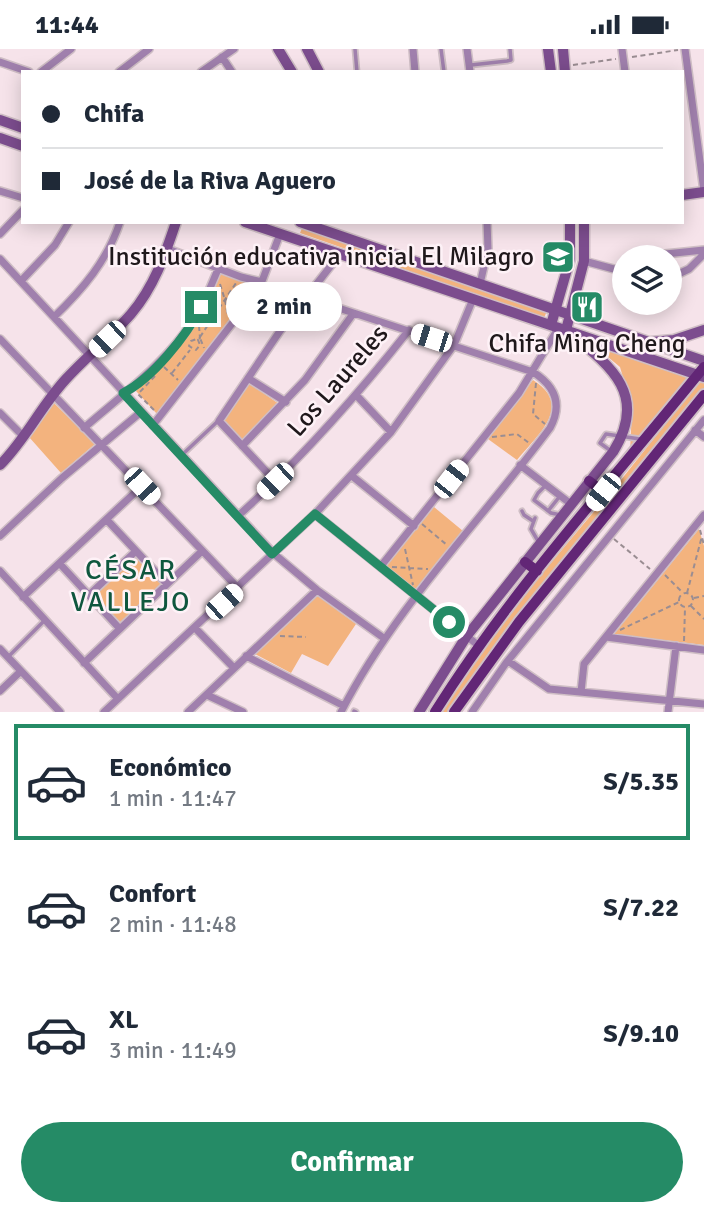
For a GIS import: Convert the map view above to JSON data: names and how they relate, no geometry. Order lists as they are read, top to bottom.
{
  "streets": {
    "street": ["Los Laureles"]
  },
  "districts": ["CÉSAR VALLEJO"],
  "places": {
    "school or university": ["Institución educativa inicial El Milagro"],
    "restaurant": ["Chifa Ming Cheng"]
  },
  "page": {
    "status": "11:44",
    "banner": ["Chifa", "José de la Riva Aguero"],
    "bubble": "2 min",
    "list": [
      {
        "name": "Económico",
        "note": "1 min · 11:47",
        "value": "S/5.35"
      },
      {
        "name": "Confort",
        "note": "2 min · 11:48",
        "value": "S/7.22"
      },
      {
        "name": "XL",
        "note": "3 min · 11:49",
        "value": "S/9.10"
      }
    ],
    "buttons": "Confirmar"
  }
}
